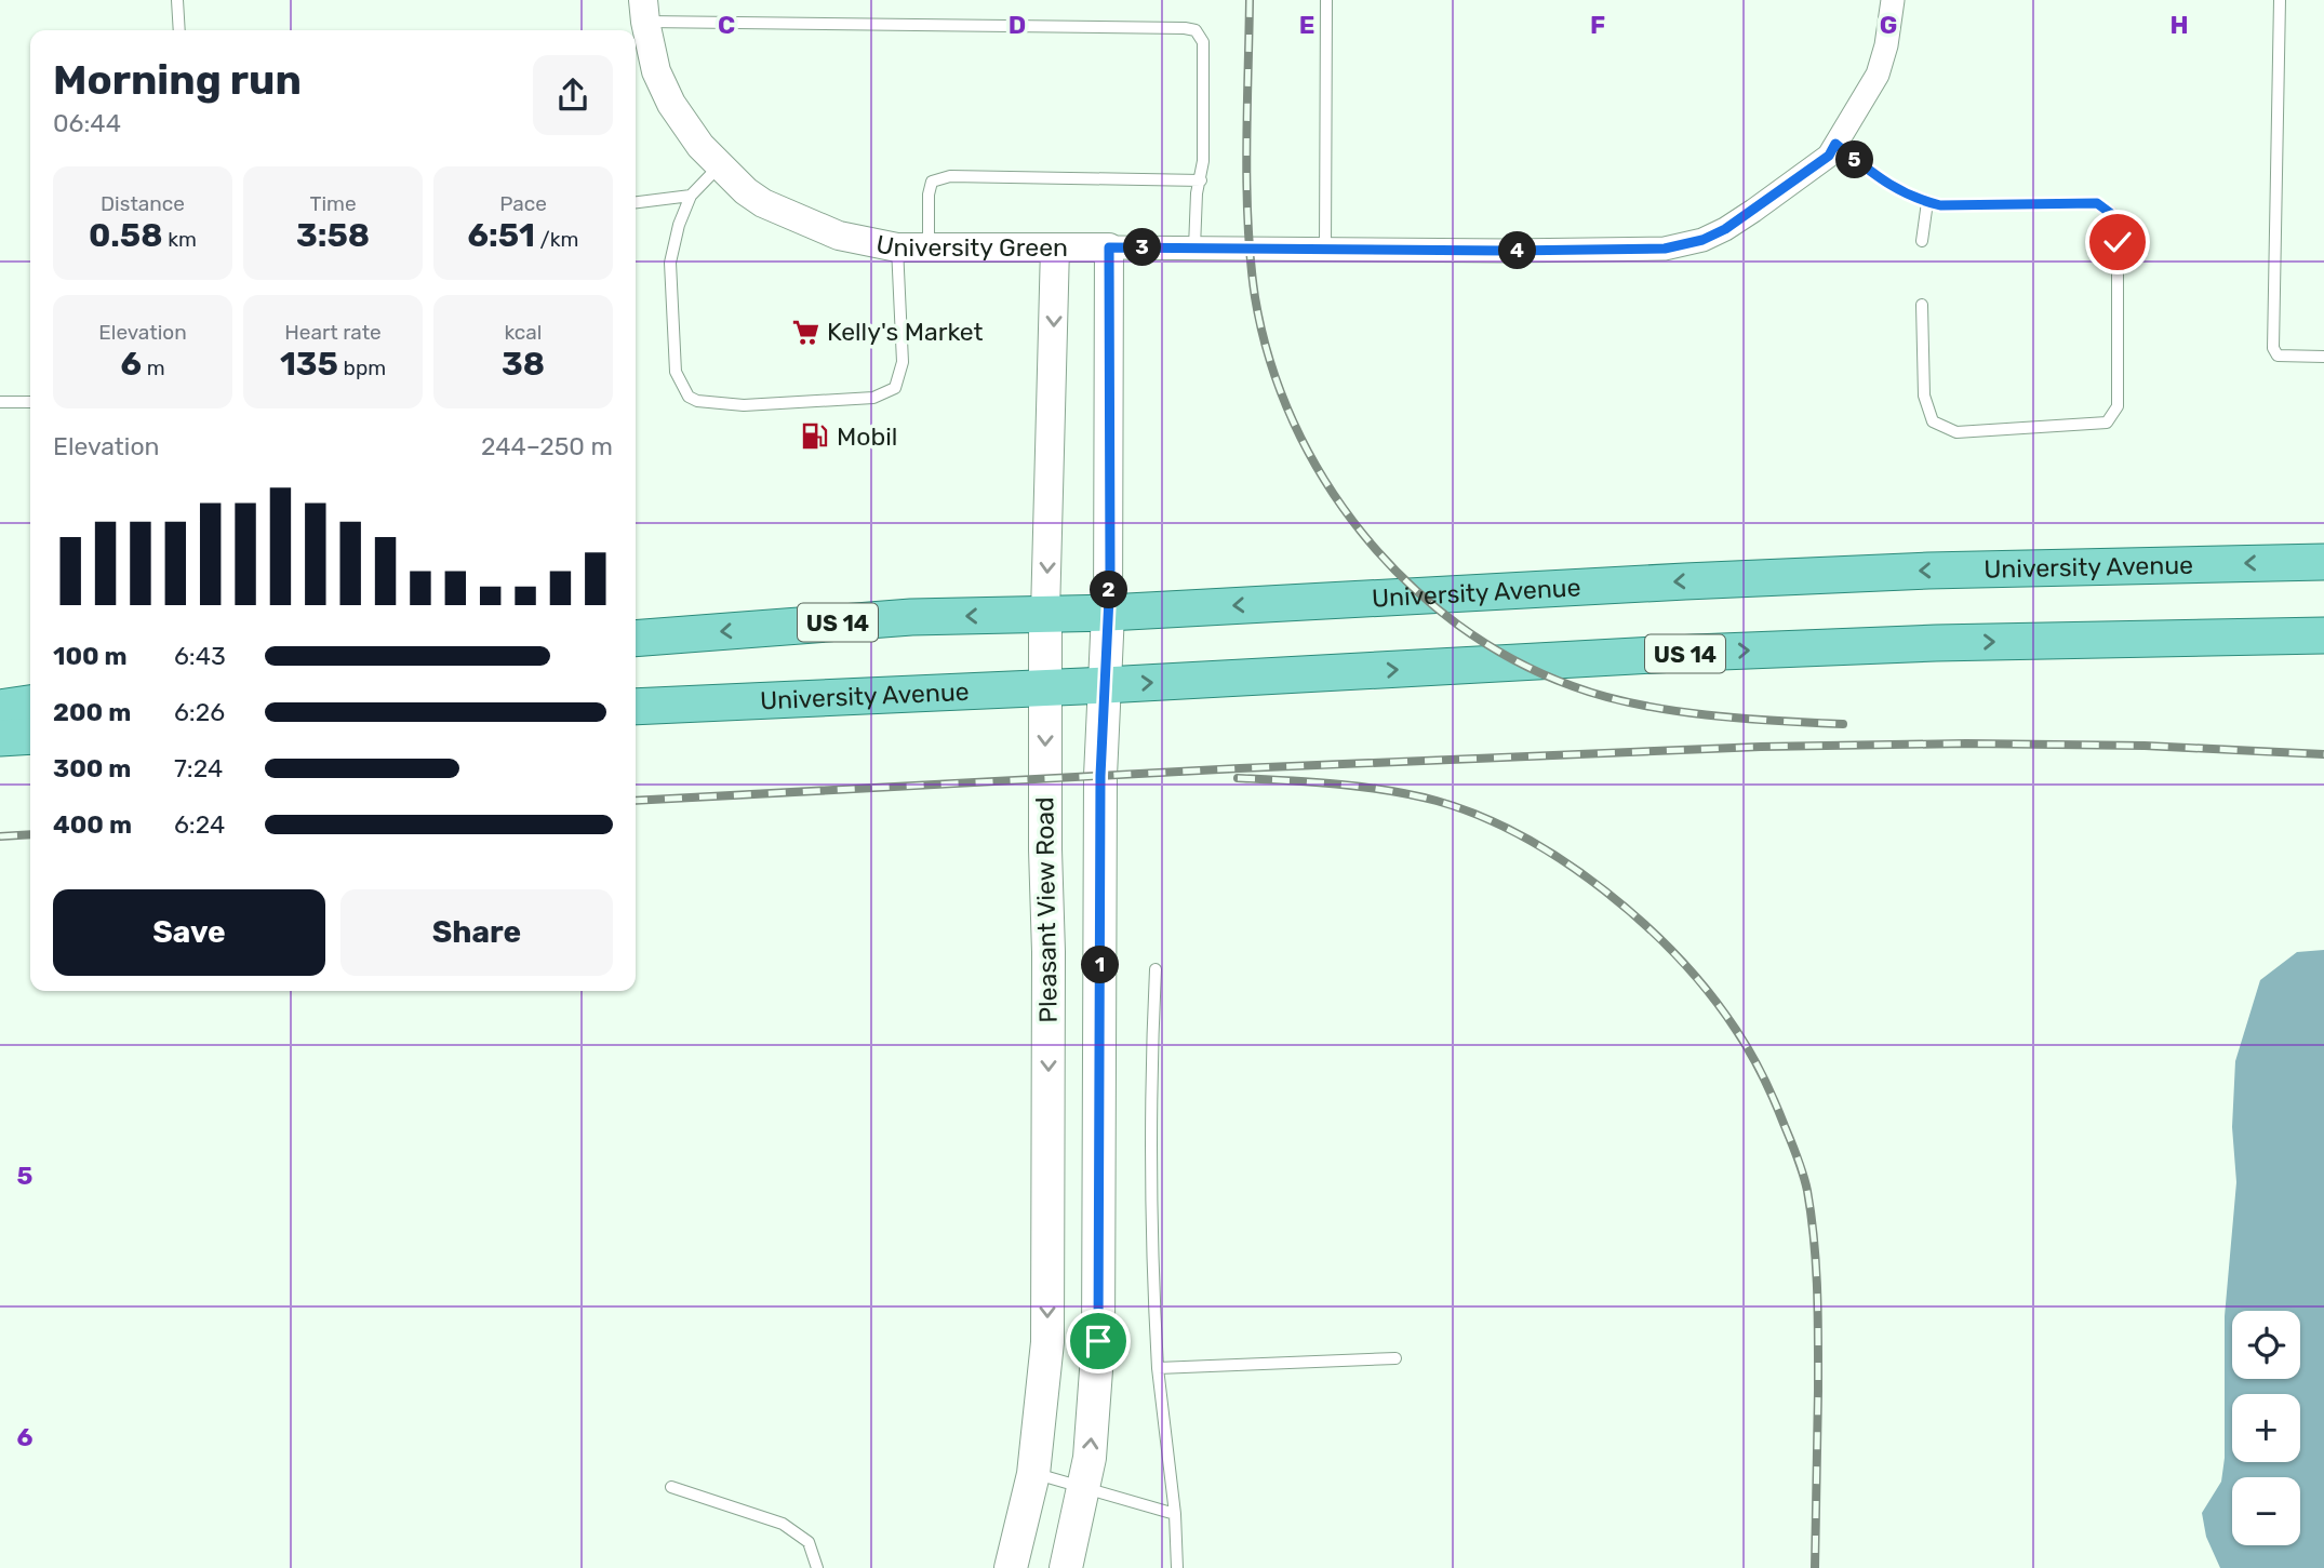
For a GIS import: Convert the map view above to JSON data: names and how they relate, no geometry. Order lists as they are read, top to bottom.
{
  "streets": {
    "main road": ["University Avenue", "US 14", "Pleasant View Road"],
    "street": ["University Green"]
  },
  "crossings": [
    ["University Green", "Pleasant View Road"],
    ["University Avenue", "Pleasant View Road"]
  ],
  "places": {
    "supermarket": ["Kelly's Market"],
    "fuel station": ["Mobil"]
  },
  "page": {
    "heading": ["Morning run", "06:44"],
    "pins": [
      "5",
      "3",
      "4",
      "2",
      "1"
    ],
    "stats": [
      ["Distance", "0.58 km"],
      ["Time", "3:58"],
      ["Pace", "6:51 /km"],
      ["Elevation", "6 m"],
      ["Heart rate", "135 bpm"],
      ["kcal", "38"]
    ],
    "chart": ["Elevation", "244–250 m"],
    "list": [
      {
        "name": "100 m",
        "note": "6:43"
      },
      {
        "name": "200 m",
        "note": "6:26"
      },
      {
        "name": "300 m",
        "note": "7:24"
      },
      {
        "name": "400 m",
        "note": "6:24"
      }
    ],
    "buttons": ["Save", "Share"],
    "map_buttons": ["+", "−"]
  },
  "grid": {
    "columns": [
      "C",
      "D",
      "E",
      "F",
      "G",
      "H"
    ],
    "rows": ["5", "6"]
  }
}
